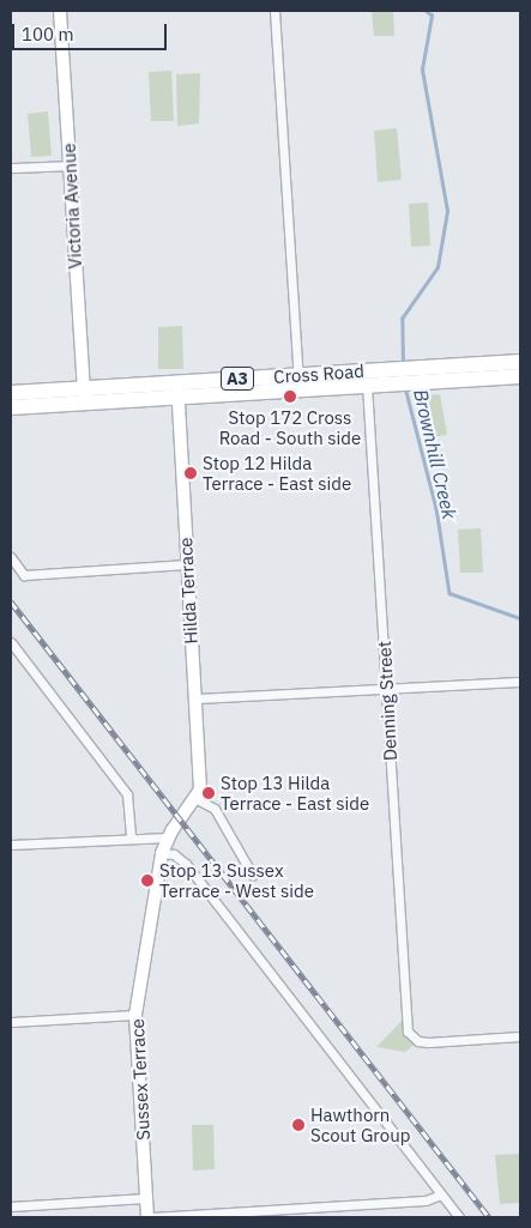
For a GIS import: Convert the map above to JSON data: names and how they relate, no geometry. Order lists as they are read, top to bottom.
{
  "streets": {
    "highway": ["Cross Road", "A3"],
    "street": [
      "Victoria Avenue",
      "Hilda Terrace",
      "Denning Street",
      "Sussex Terrace"
    ]
  },
  "crossings": [
    ["Victoria Avenue", "Cross Road"],
    ["Cross Road", "Hilda Terrace"],
    ["Cross Road", "Denning Street"]
  ],
  "water": ["Brownhill Creek"],
  "places": [
    "Stop 172 Cross Road - South side",
    "Stop 12 Hilda Terrace - East side",
    "Stop 13 Hilda Terrace - East side",
    "Stop 13 Sussex Terrace - West side",
    "Hawthorn Scout Group"
  ],
  "scale_bar": "100 m"
}
